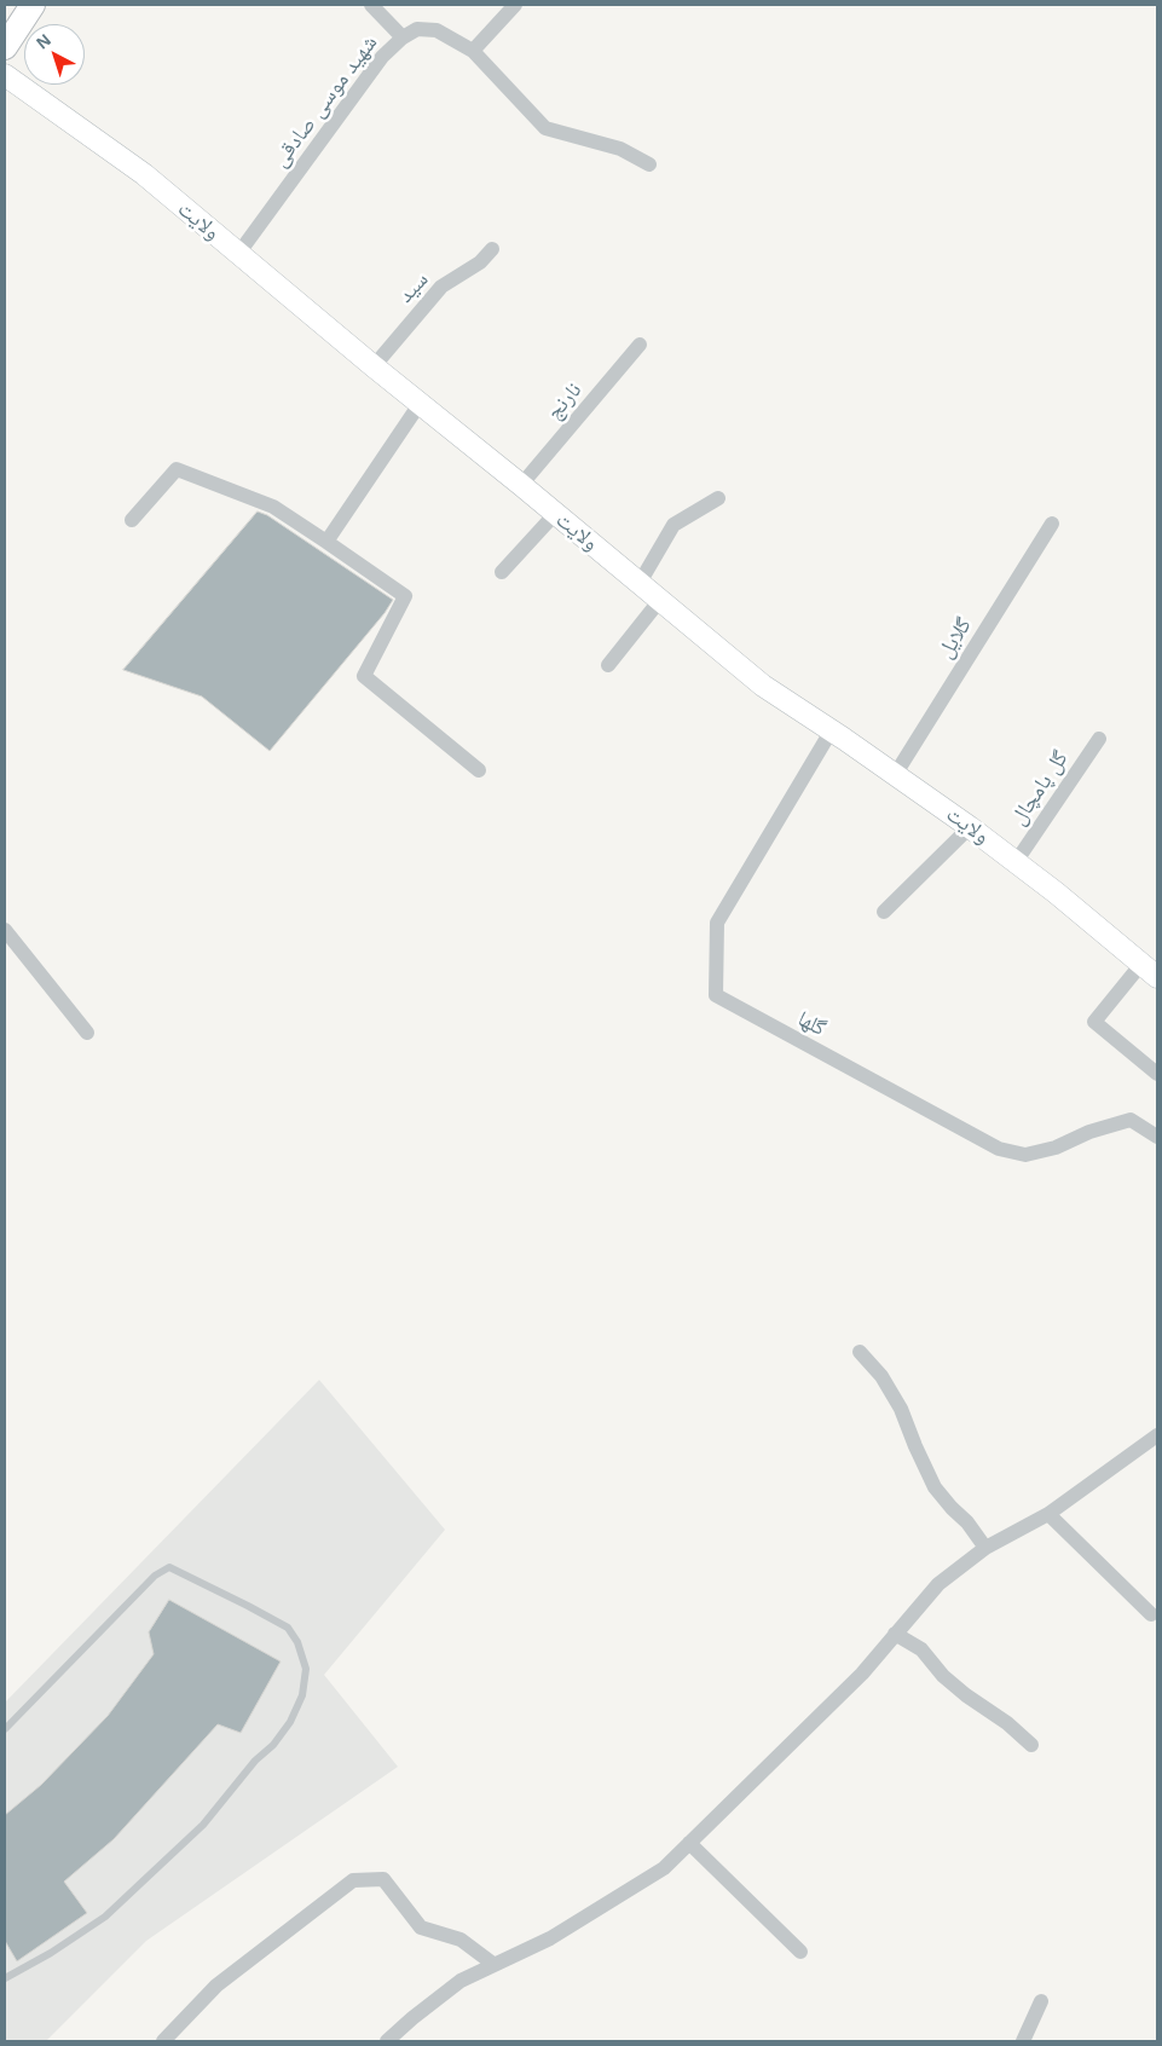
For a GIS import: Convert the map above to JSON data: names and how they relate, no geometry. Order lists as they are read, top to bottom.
{
  "streets": {
    "street": [
      "شهید موسی صادقی",
      "ولایت",
      "سید",
      "نارنج",
      "گلایل",
      "گل پامچال",
      "گلها"
    ]
  },
  "crossings": [
    ["شهید موسی صادقی", "ولایت"],
    ["ولایت", "سید"],
    ["ولایت", "نارنج"],
    ["ولایت", "گلایل"],
    ["ولایت", "گل پامچال"],
    ["ولایت", "گلها"]
  ],
  "north": "top left"
}
